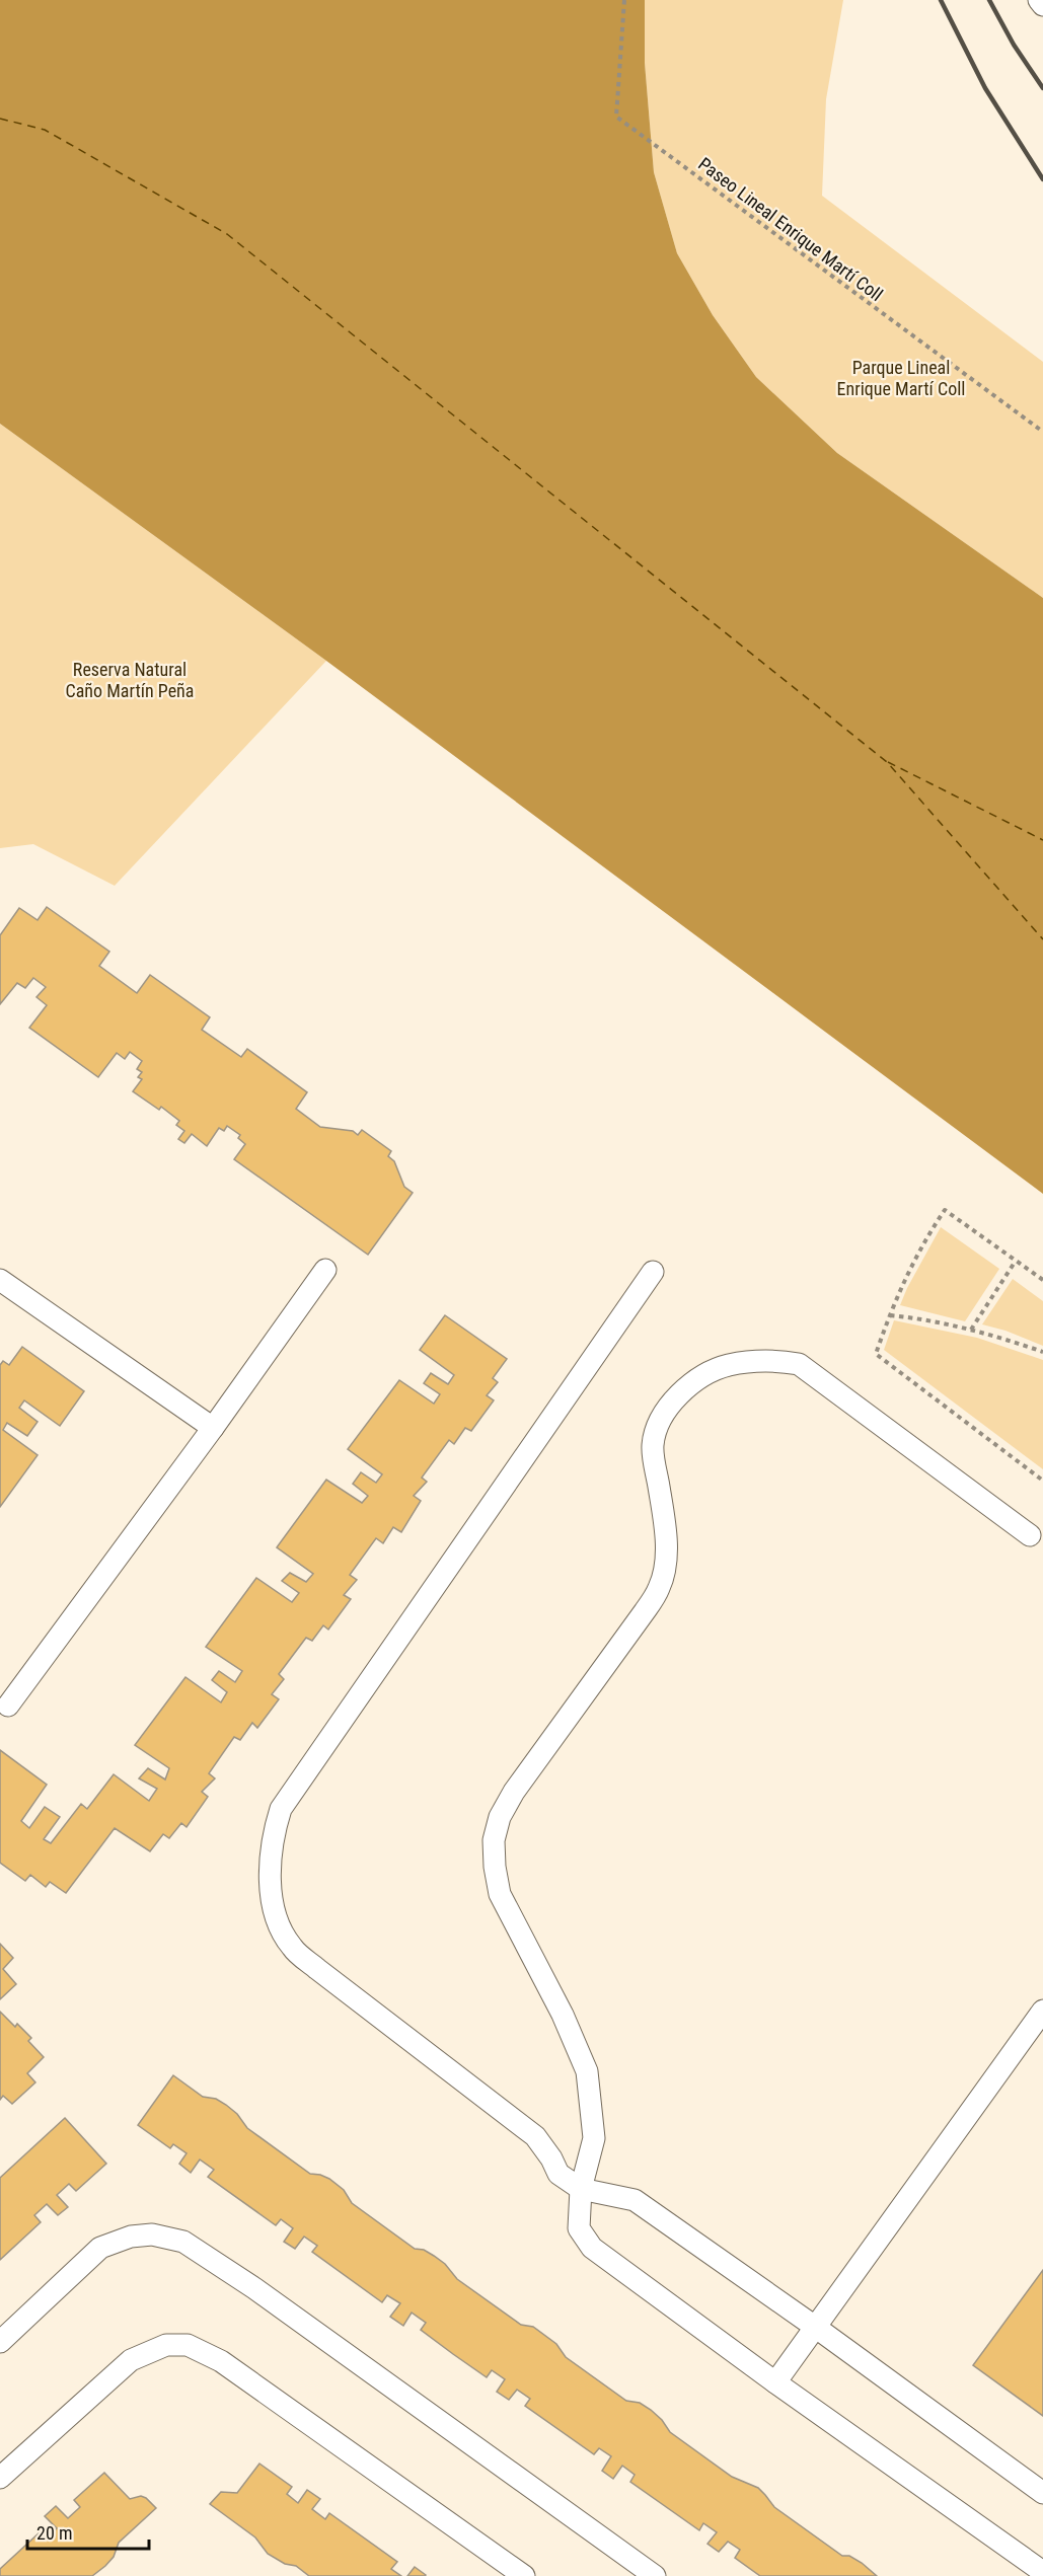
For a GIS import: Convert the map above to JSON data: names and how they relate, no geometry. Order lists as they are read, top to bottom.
{
  "streets": {
    "path": ["Paseo Lineal Enrique Martí Coll"]
  },
  "parks": ["Parque Lineal Enrique Martí Coll", "Reserva Natural Caño Martín Peña"],
  "scale_bar": "20 m"
}
